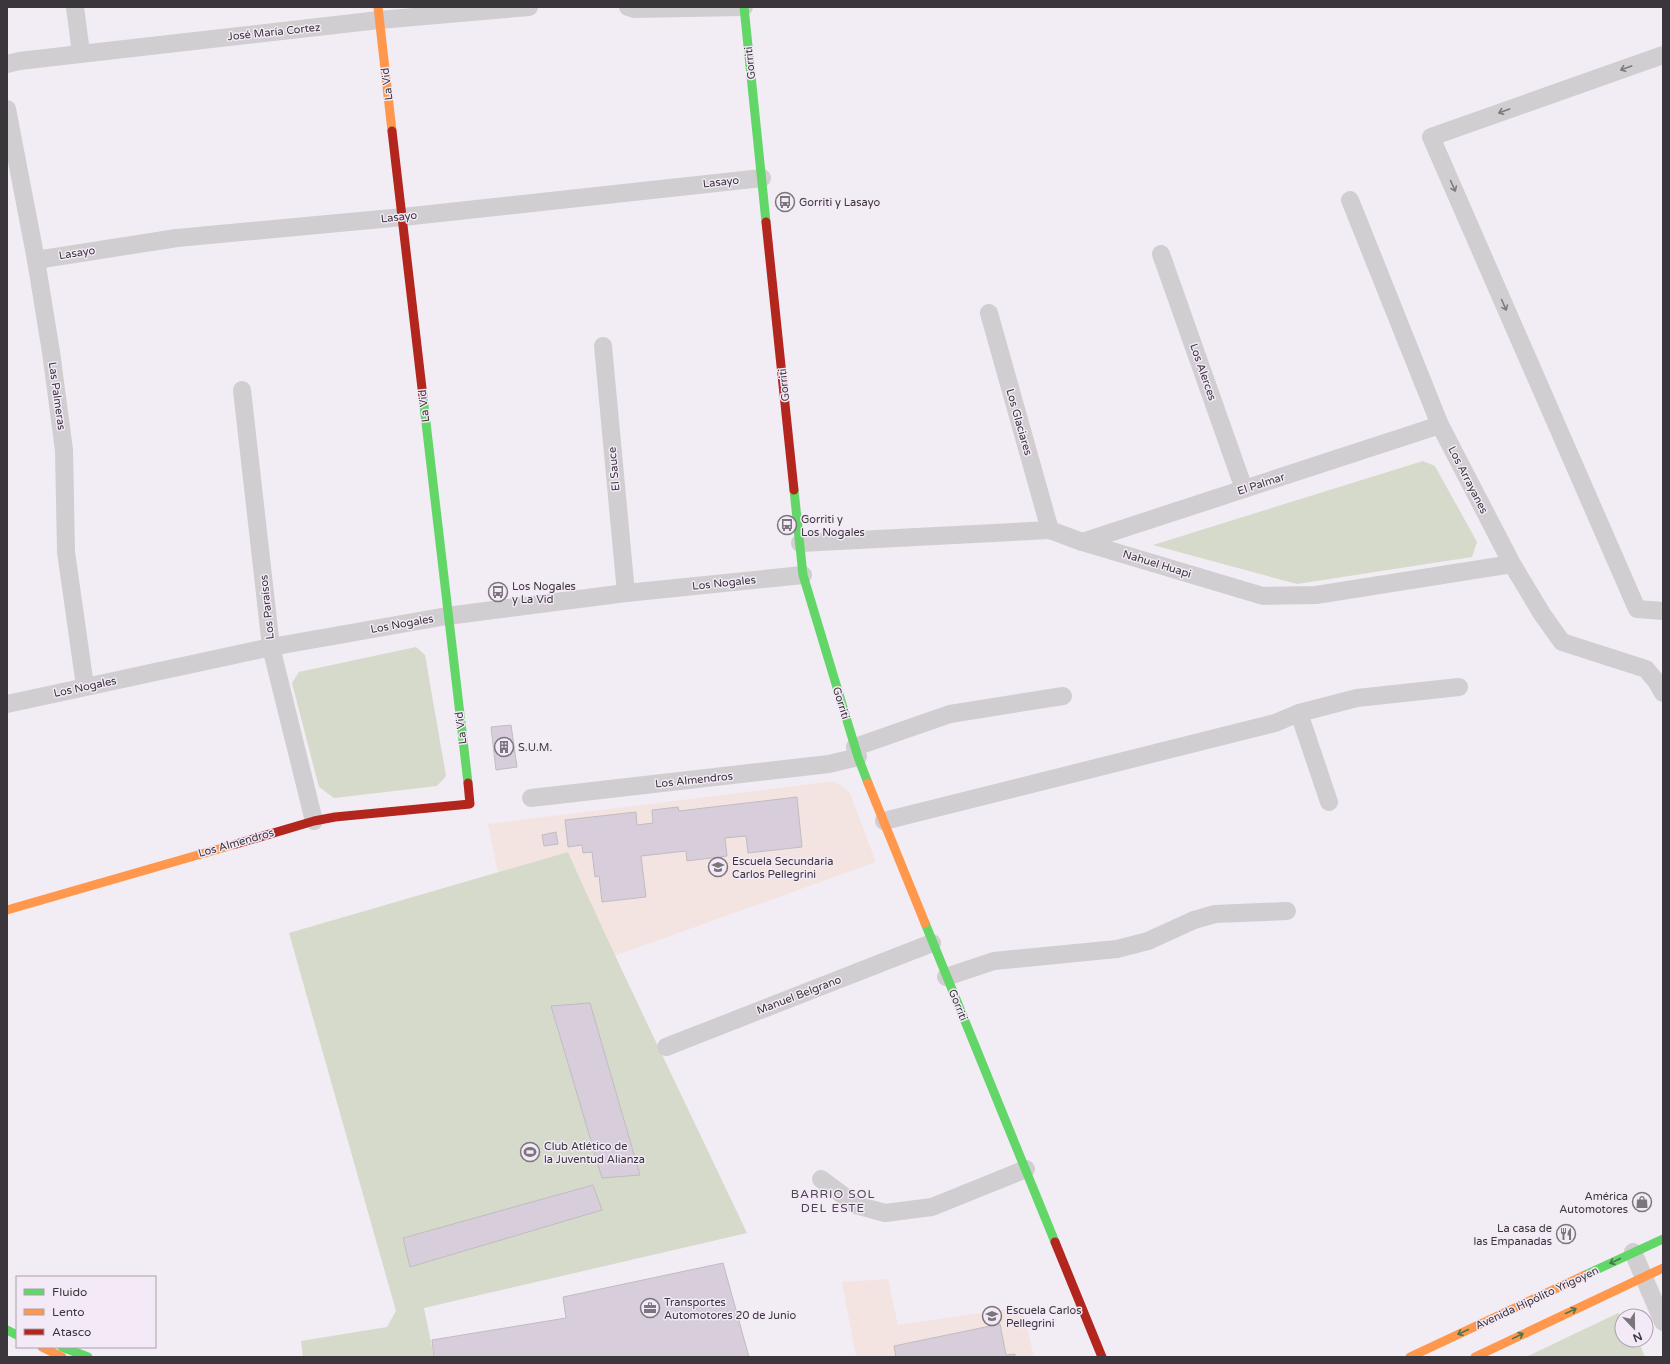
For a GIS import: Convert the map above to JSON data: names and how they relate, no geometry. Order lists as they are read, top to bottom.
{
  "streets": {
    "street": [
      "José María Cortez",
      "Gorriti",
      "La Vid",
      "Lasayo",
      "Los Alerces",
      "Las Palmeras",
      "Los Glaciares",
      "El Sauce",
      "Los Arrayanes",
      "El Palmar",
      "Nahuel Huapi",
      "Los Nogales",
      "Los Paraísos",
      "Los Almendros",
      "Manuel Belgrano",
      "Avenida Hipólito Yrigoyen"
    ]
  },
  "crossings": [
    ["José María Cortez", "La Vid"],
    ["Gorriti", "Lasayo"],
    ["Gorriti", "Nahuel Huapi"],
    ["Gorriti", "Los Nogales"],
    ["Gorriti", "Los Almendros"],
    ["Gorriti", "Manuel Belgrano"],
    ["La Vid", "Lasayo"],
    ["La Vid", "Los Nogales"],
    ["La Vid", "Los Almendros"],
    ["Lasayo", "Las Palmeras"],
    ["Los Alerces", "El Palmar"],
    ["Las Palmeras", "Los Nogales"],
    ["Los Glaciares", "Nahuel Huapi"],
    ["El Sauce", "Los Nogales"],
    ["Los Arrayanes", "El Palmar"],
    ["Los Arrayanes", "Nahuel Huapi"],
    ["El Palmar", "Nahuel Huapi"],
    ["Los Nogales", "Los Paraísos"],
    ["Los Paraísos", "Los Almendros"]
  ],
  "districts": ["BARRIO SOL DEL ESTE"],
  "places": {
    "bus stop": ["Gorriti y Lasayo", "Gorriti y Los Nogales", "Los Nogales y La Vid"],
    "building": ["S.U.M."],
    "school or university": ["Escuela Secundaria Carlos Pellegrini", "Escuela Carlos Pellegrini"],
    "sports": ["Club Atlético de la Juventud Alianza"],
    "shop": ["América Automotores"],
    "restaurant": ["La casa de las Empanadas"],
    "office": ["Transportes Automotores 20 de Junio"]
  },
  "legend": ["Fluido", "Lento", "Atasco"],
  "north": "bottom"
}
